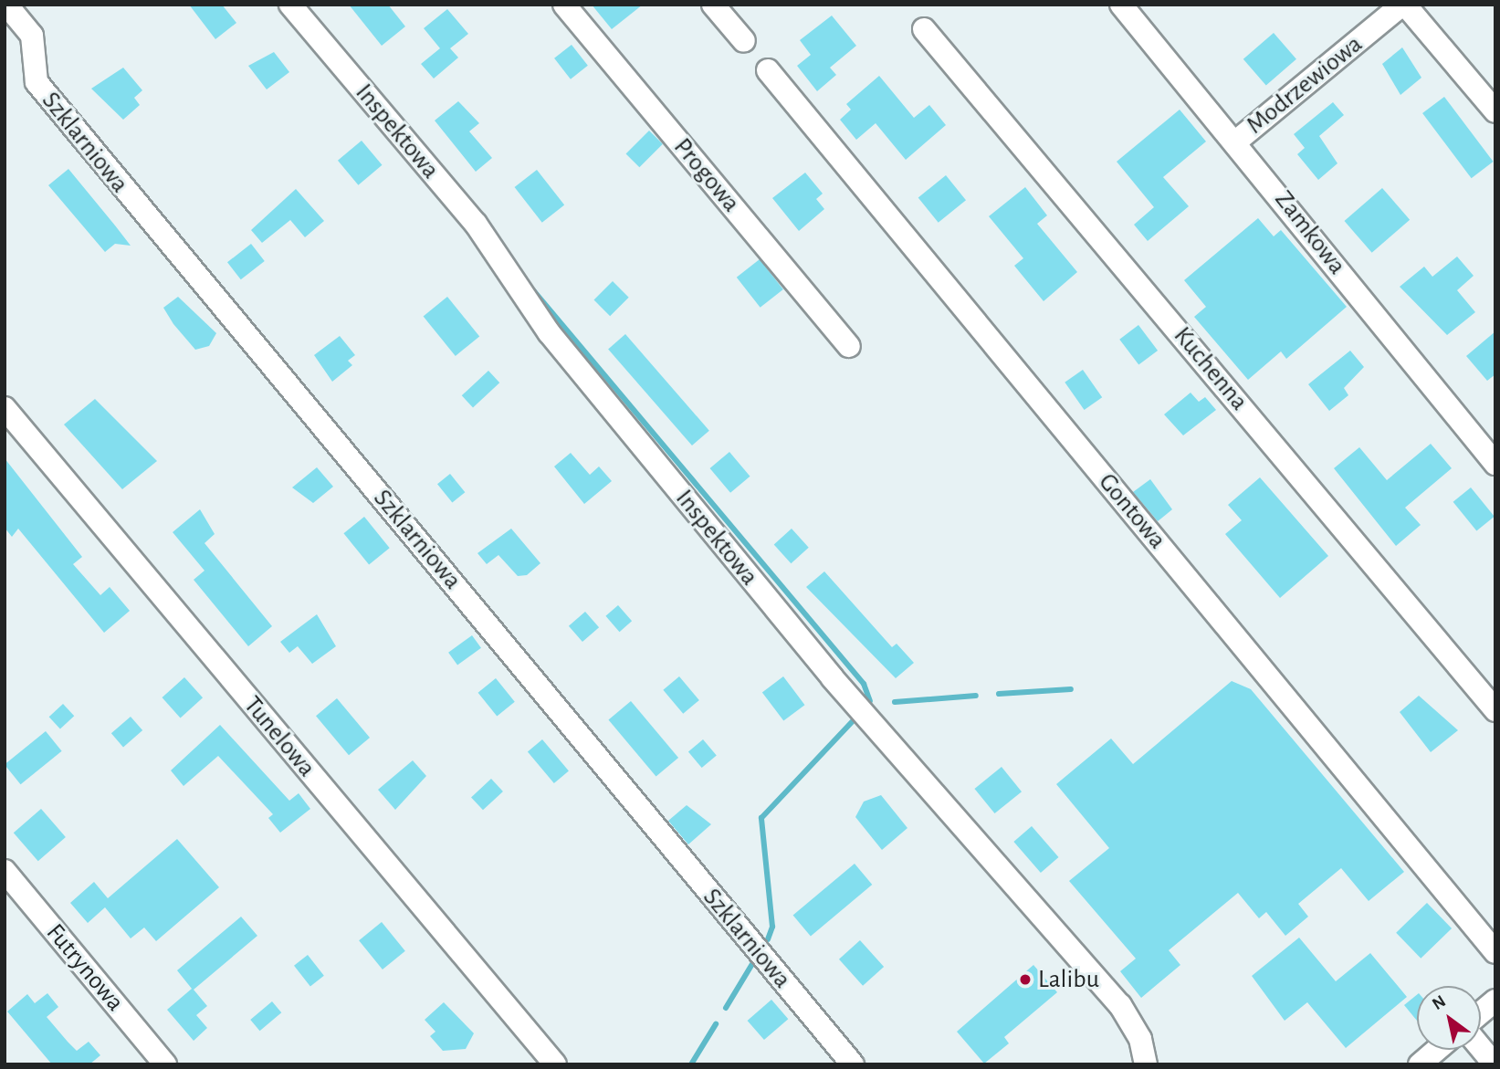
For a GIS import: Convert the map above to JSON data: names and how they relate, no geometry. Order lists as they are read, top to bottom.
{
  "streets": {
    "street": [
      "Modrzewiowa",
      "Inspektowa",
      "Szklarniowa",
      "Progowa",
      "Zamkowa",
      "Kuchenna",
      "Gontowa",
      "Tunelowa",
      "Futrynowa"
    ]
  },
  "crossings": [
    ["Modrzewiowa", "Zamkowa"]
  ],
  "places": ["Lalibu"],
  "north": "top left"
}
